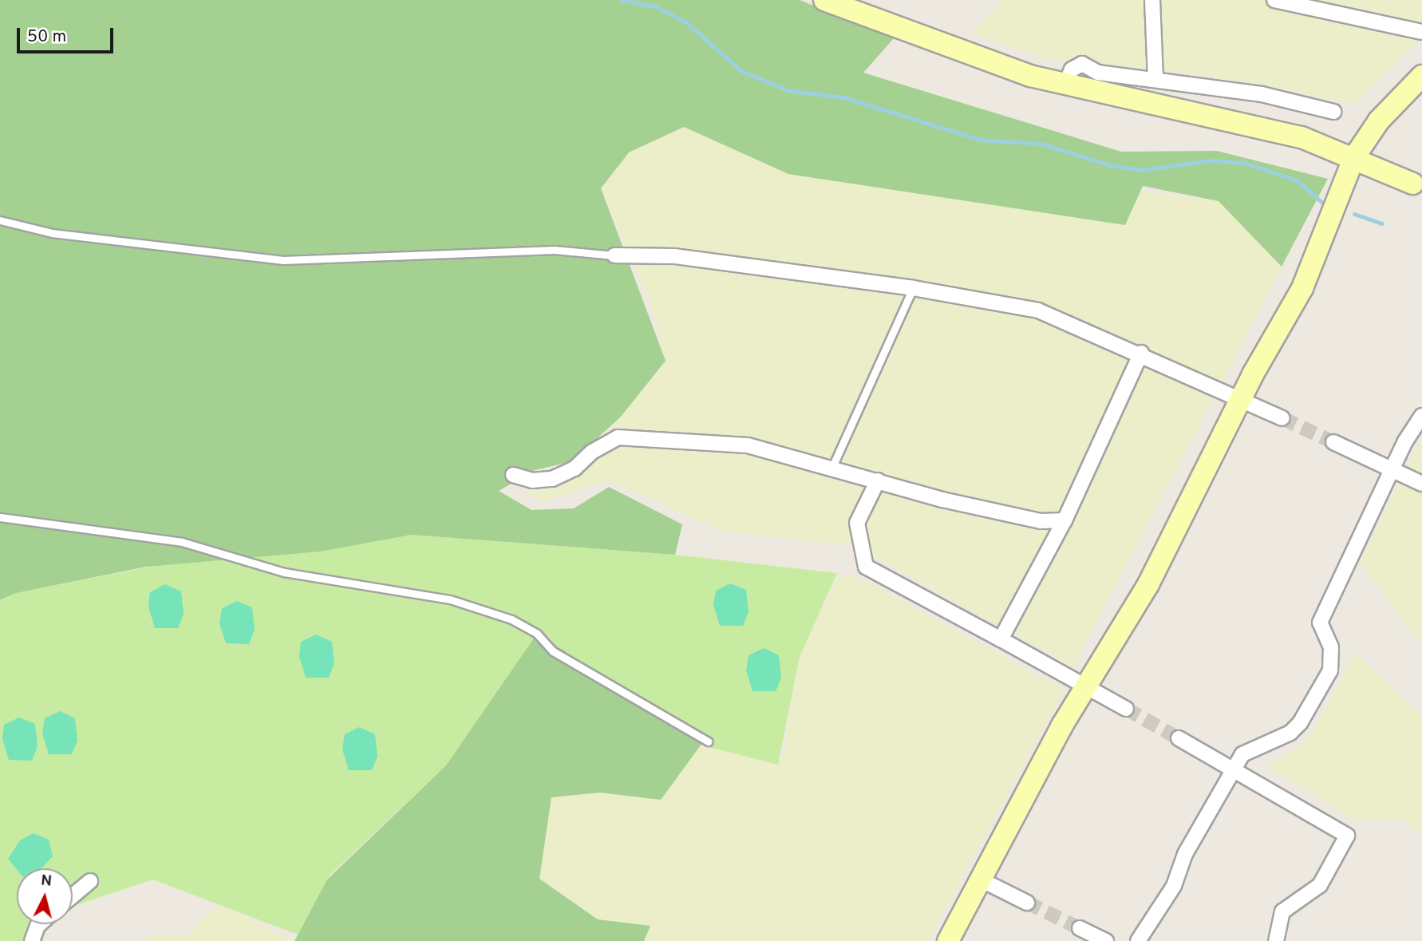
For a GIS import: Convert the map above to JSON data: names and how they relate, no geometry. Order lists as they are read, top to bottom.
{
  "scale_bar": "50 m",
  "north": "top"
}
